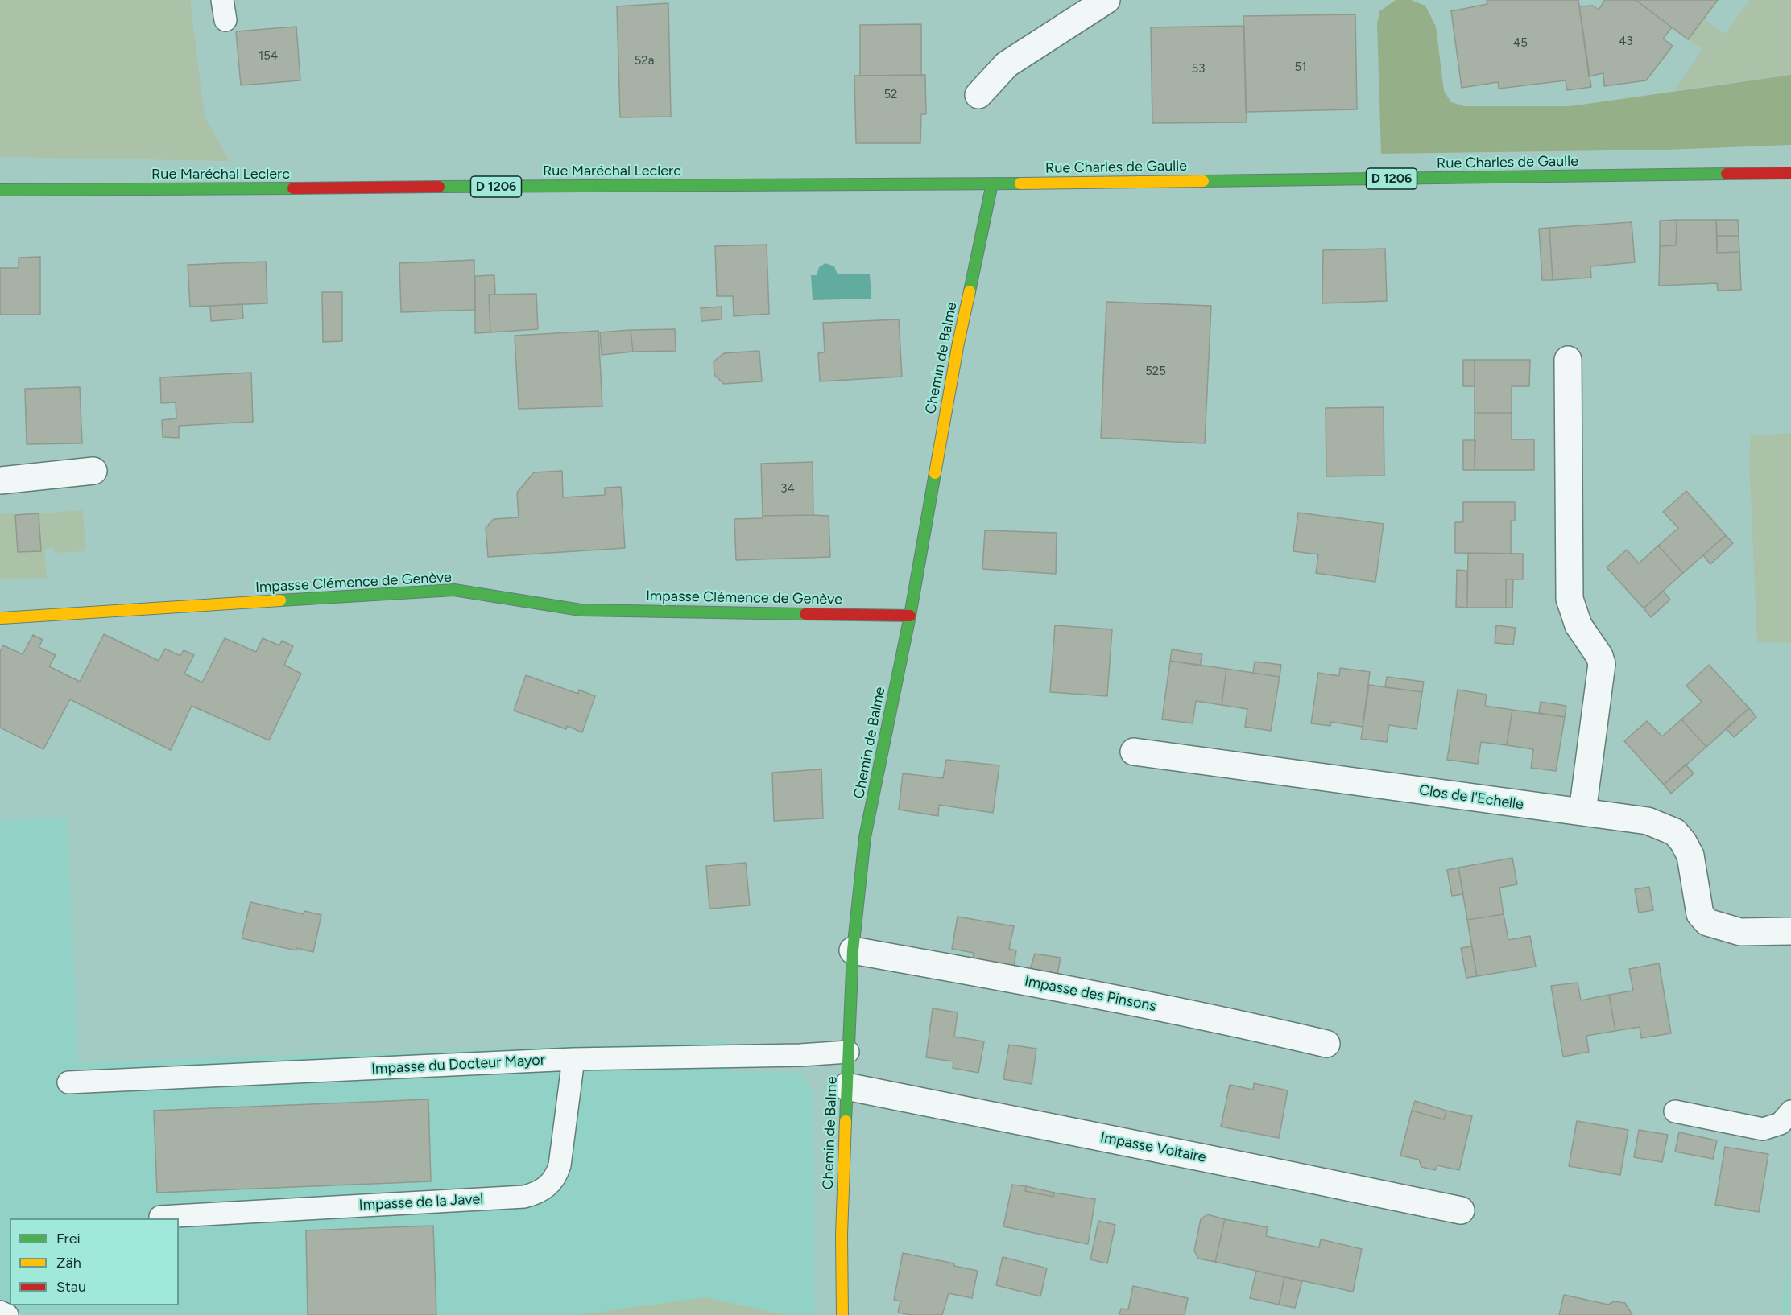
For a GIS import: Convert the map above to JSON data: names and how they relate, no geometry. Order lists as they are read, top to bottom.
{
  "streets": {
    "street": [
      "Rue Charles de Gaulle",
      "Rue Maréchal Leclerc",
      "D 1206",
      "Chemin de Balme",
      "Impasse Clémence de Genève",
      "Clos de l'Echelle",
      "Impasse des Pinsons",
      "Impasse Voltaire"
    ],
    "lane": ["Impasse du Docteur Mayor", "Impasse de la Javel"]
  },
  "crossings": [
    ["Rue Charles de Gaulle", "Rue Maréchal Leclerc"],
    ["Rue Charles de Gaulle", "Chemin de Balme"],
    ["Rue Maréchal Leclerc", "Chemin de Balme"],
    ["Chemin de Balme", "Impasse Clémence de Genève"],
    ["Chemin de Balme", "Impasse des Pinsons"],
    ["Chemin de Balme", "Impasse du Docteur Mayor"],
    ["Chemin de Balme", "Impasse Voltaire"],
    ["Impasse du Docteur Mayor", "Impasse de la Javel"]
  ],
  "house_numbers": [
    "43",
    "45",
    "154",
    "52a",
    "51",
    "53",
    "52",
    "525",
    "34"
  ],
  "legend": ["Frei", "Zäh", "Stau"]
}
